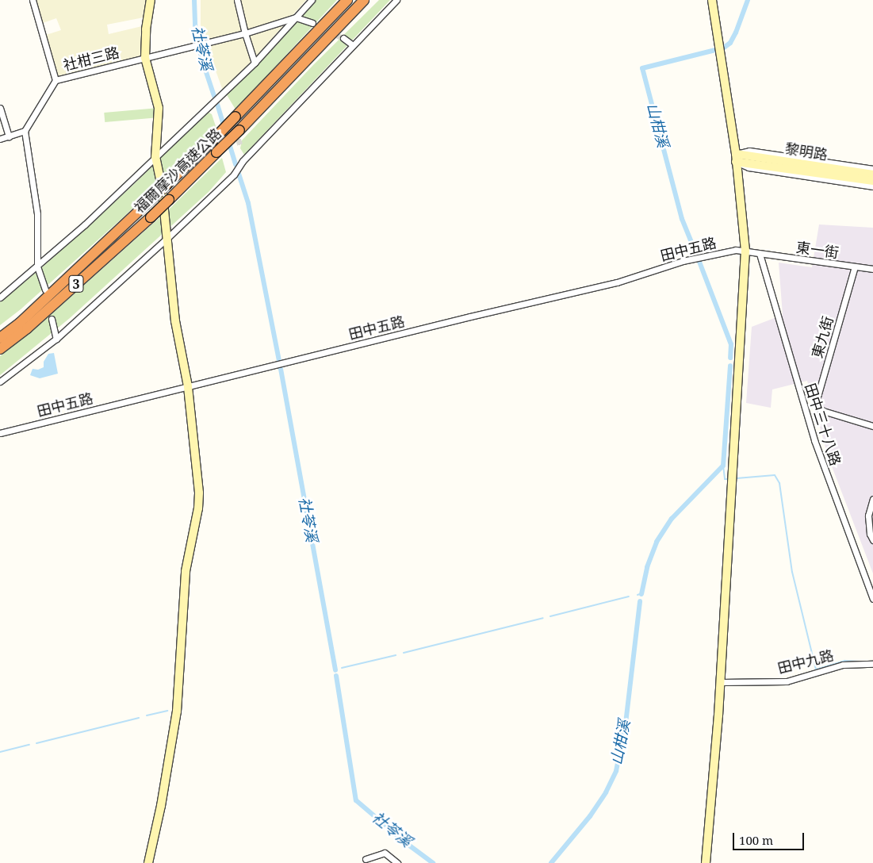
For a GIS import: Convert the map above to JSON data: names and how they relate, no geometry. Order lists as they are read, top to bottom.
{
  "streets": {
    "highway": ["福爾摩沙高速公路", "3"],
    "street": [
      "社柑三路",
      "黎明路",
      "田中五路",
      "東一街",
      "東九街",
      "田中三十八路",
      "田中九路"
    ]
  },
  "crossings": [
    ["田中五路", "東一街"],
    ["田中五路", "田中三十八路"],
    ["東一街", "東九街"],
    ["東一街", "田中三十八路"]
  ],
  "water": ["社苓溪", "山柑溪"],
  "scale_bar": "100 m"
}
